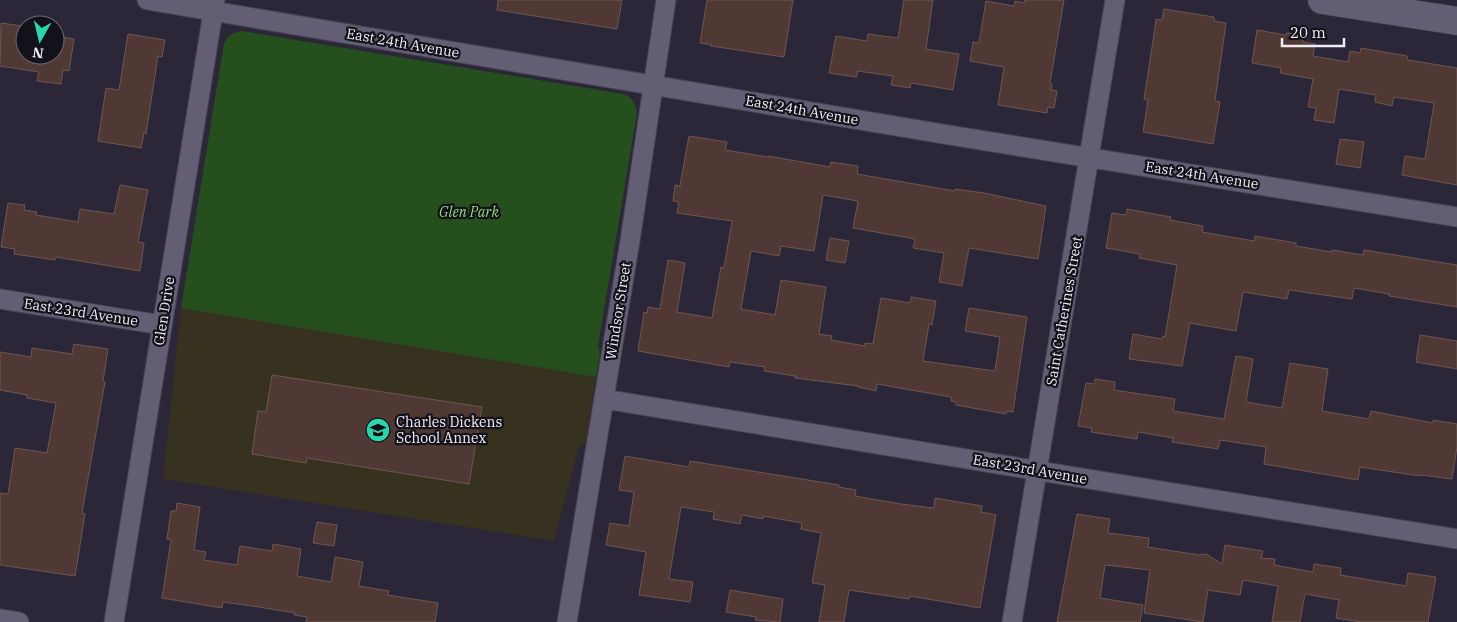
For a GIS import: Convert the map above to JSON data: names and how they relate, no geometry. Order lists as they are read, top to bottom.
{
  "streets": {
    "street": [
      "East 24th Avenue",
      "Glen Drive",
      "Windsor Street",
      "Saint Catherines Street",
      "East 23rd Avenue"
    ]
  },
  "crossings": [
    ["East 24th Avenue", "Glen Drive"],
    ["East 24th Avenue", "Windsor Street"],
    ["East 24th Avenue", "Saint Catherines Street"],
    ["Glen Drive", "East 23rd Avenue"],
    ["Windsor Street", "East 23rd Avenue"],
    ["Saint Catherines Street", "East 23rd Avenue"]
  ],
  "parks": ["Glen Park"],
  "places": {
    "school or university": ["Charles Dickens School Annex"]
  },
  "scale_bar": "20 m",
  "north": "bottom"
}
